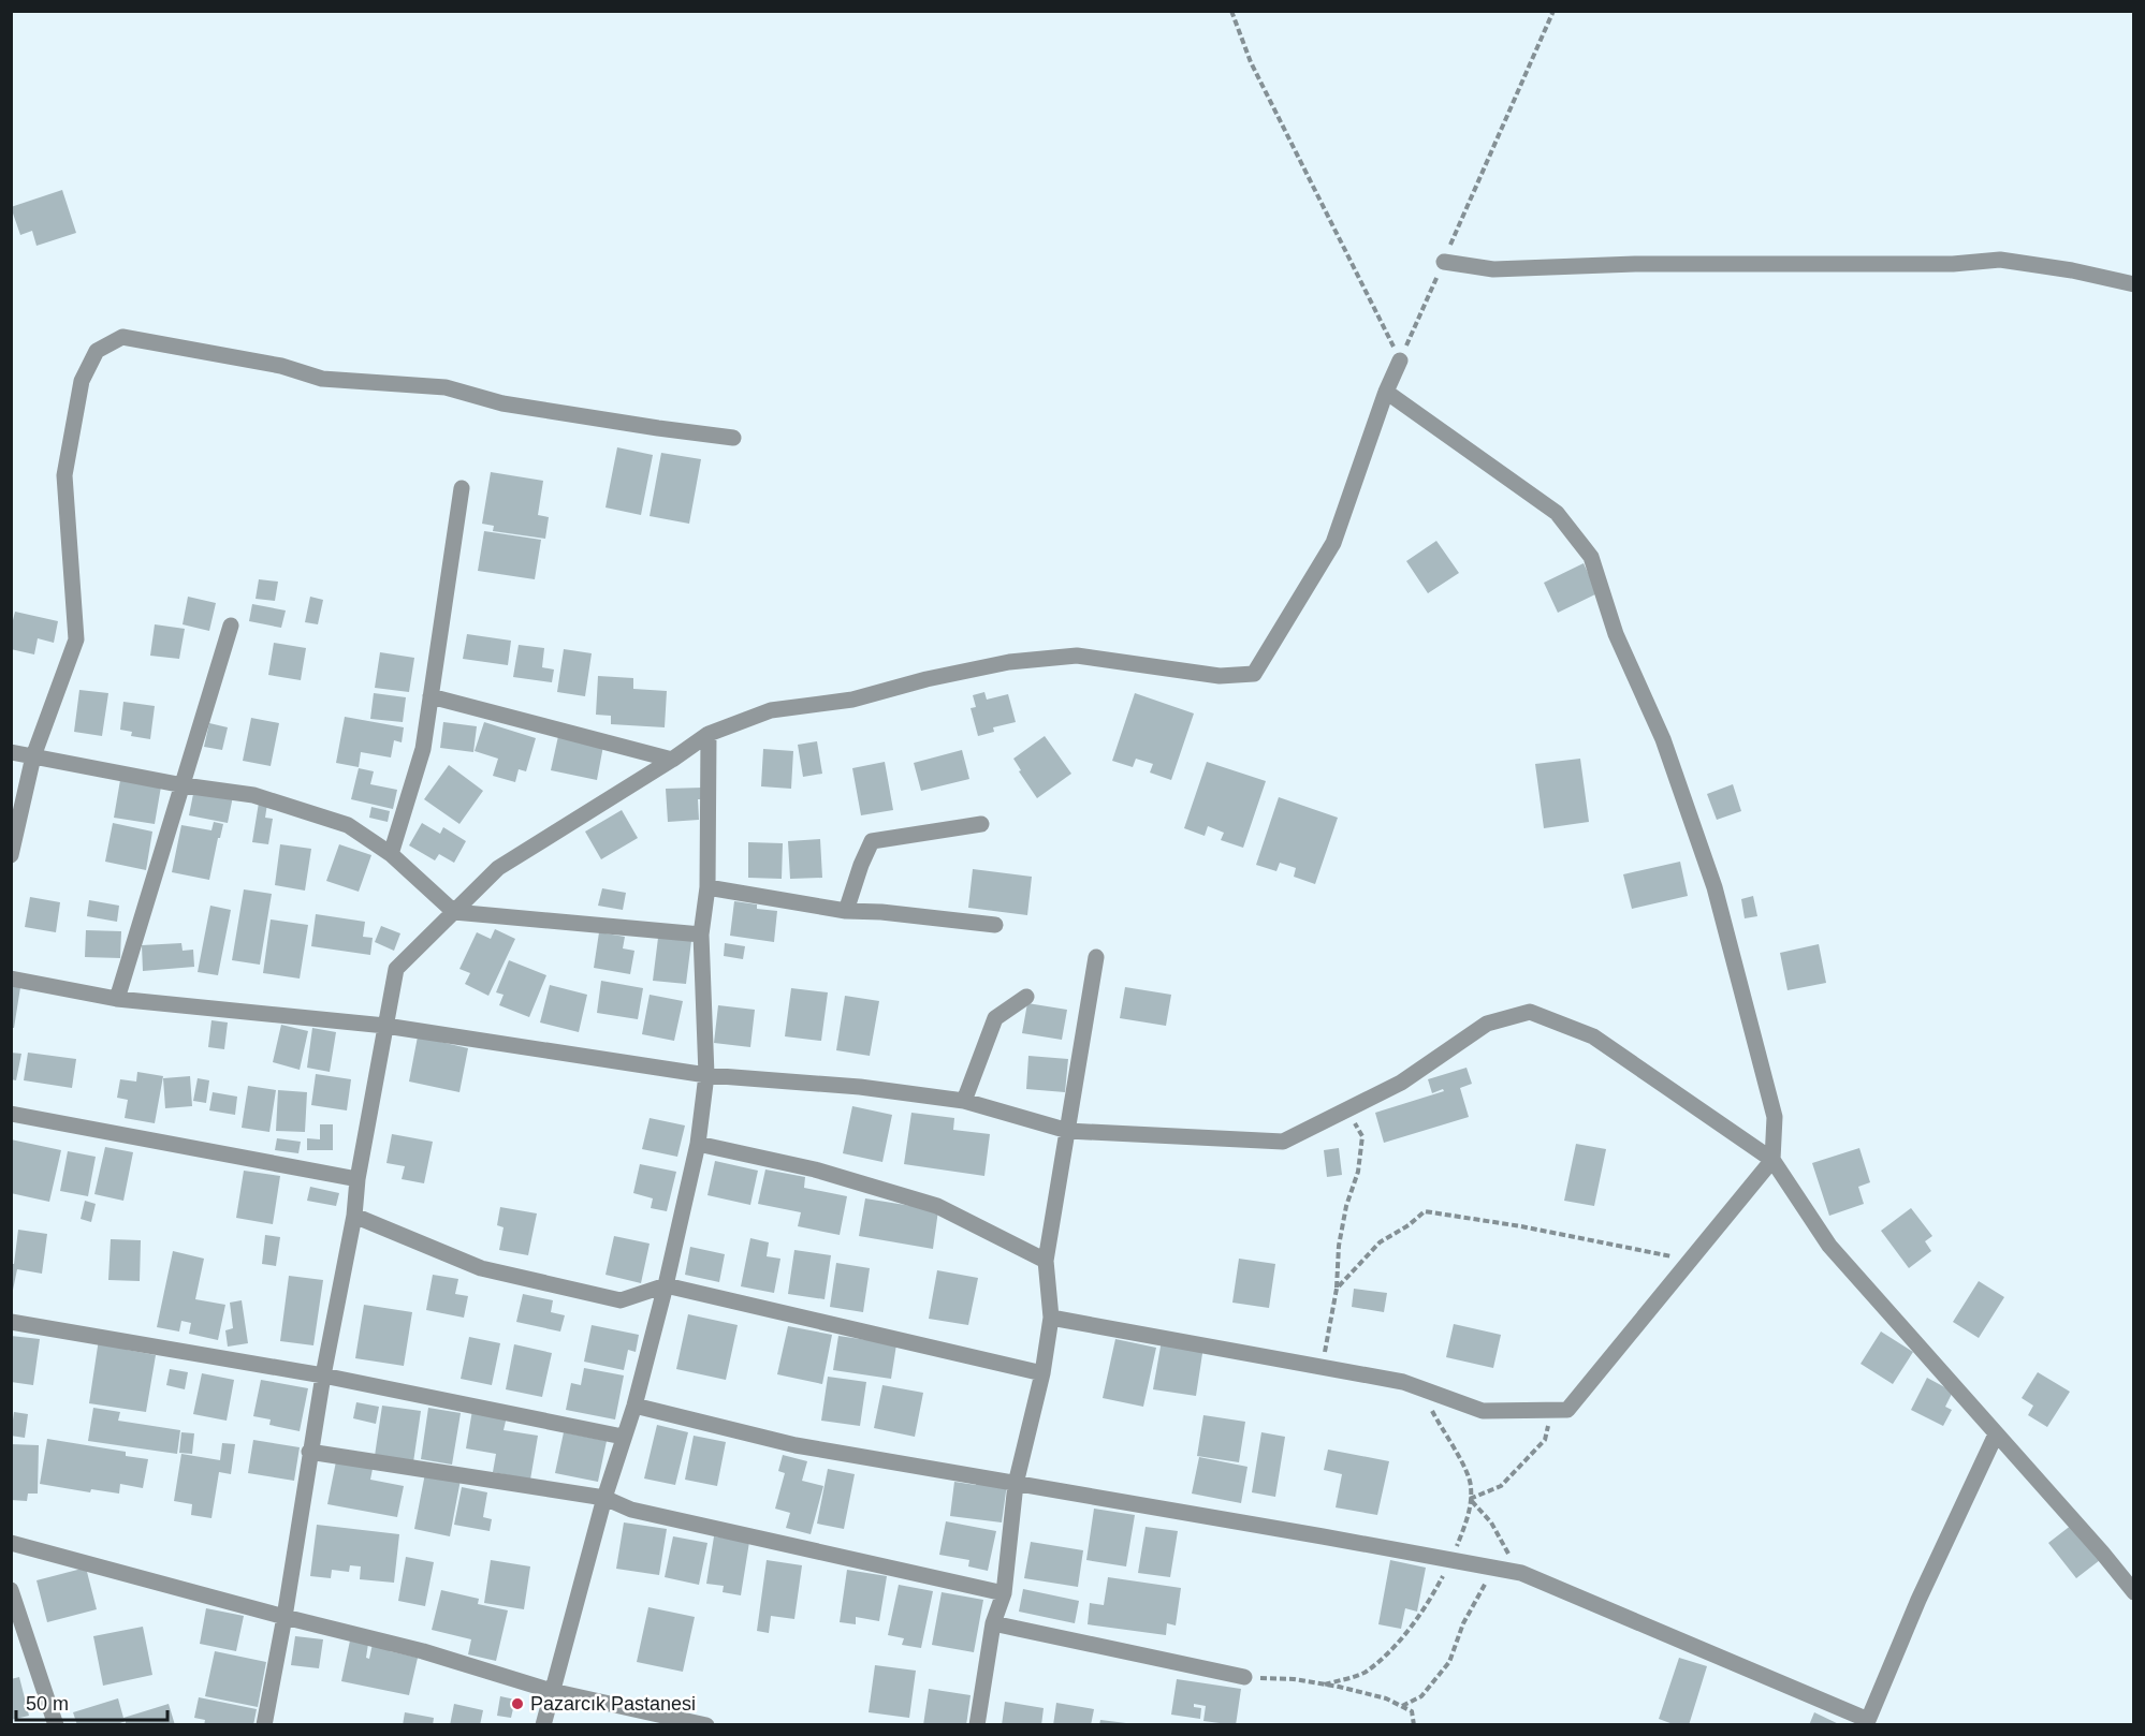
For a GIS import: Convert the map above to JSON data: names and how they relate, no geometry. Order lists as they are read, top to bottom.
{
  "places": ["Pazarcık Pastanesi"],
  "scale_bar": "50 m"
}
